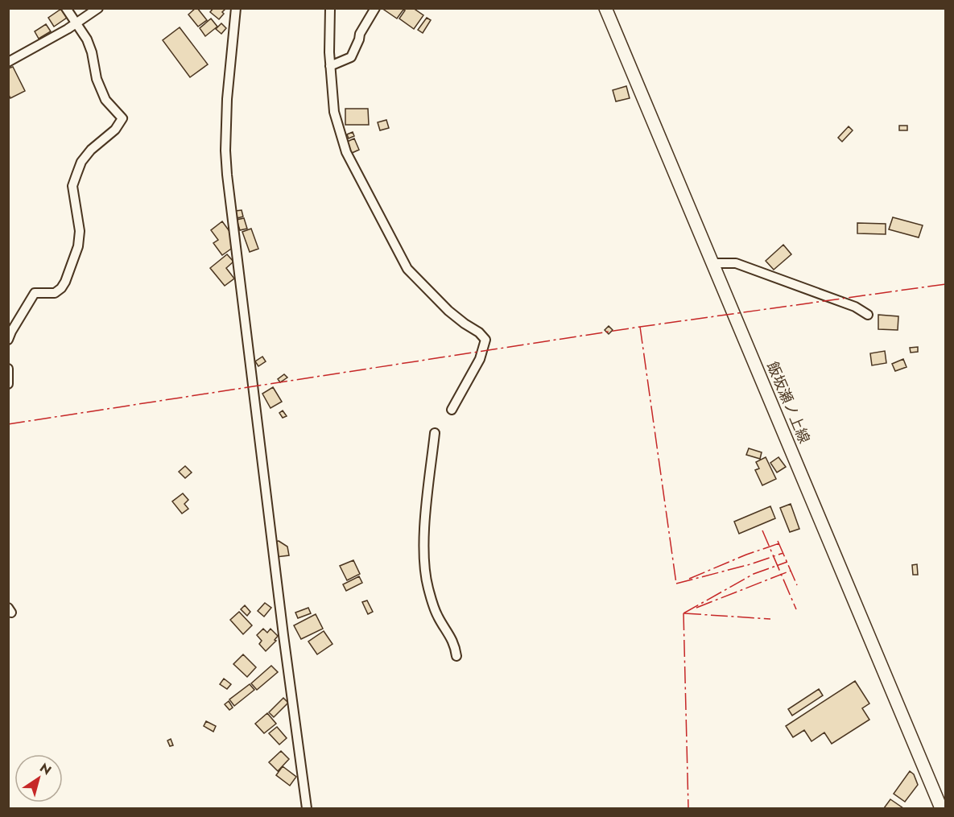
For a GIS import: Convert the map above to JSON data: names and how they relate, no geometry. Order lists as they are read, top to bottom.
{
  "streets": {
    "main road": ["飯坂瀬ノ上線"]
  },
  "north": "top right"
}
